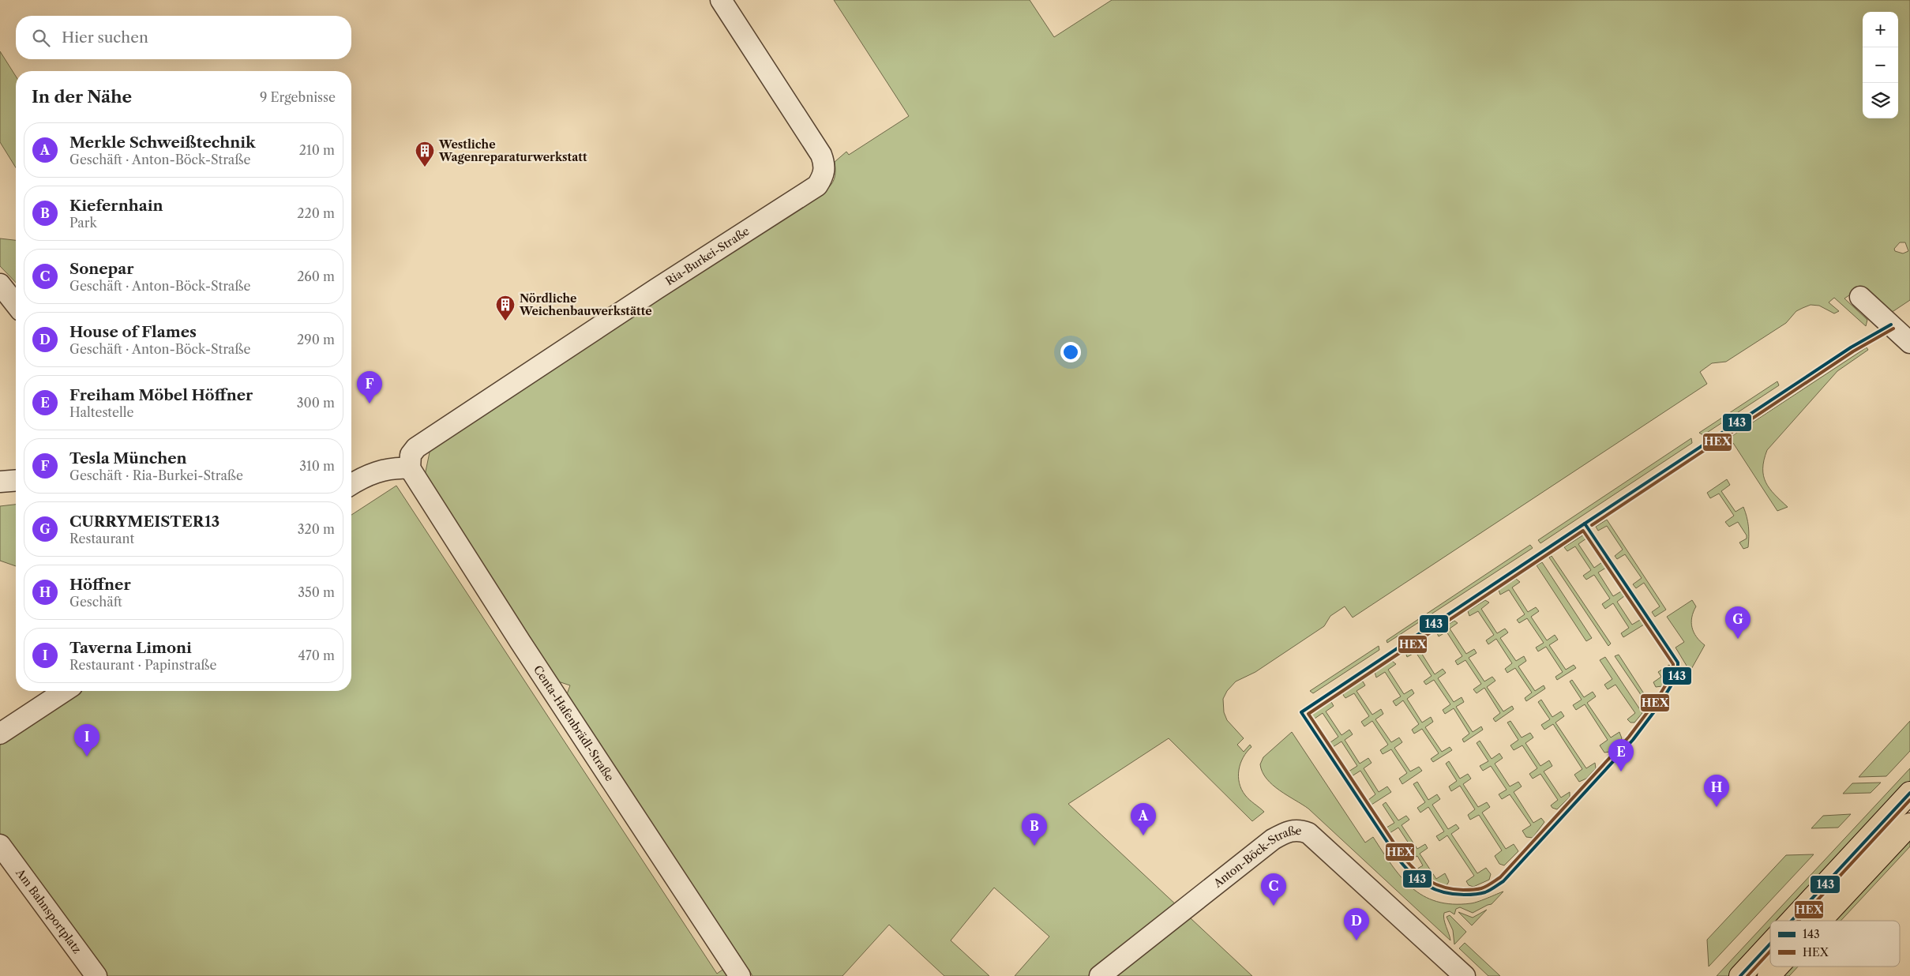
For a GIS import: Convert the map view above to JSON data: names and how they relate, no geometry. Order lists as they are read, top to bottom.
{
  "streets": {
    "street": [
      "Ria-Burkei-Straße",
      "Centa-Hafenbrädl-Straße",
      "Anton-Böck-Straße",
      "Am Bahnsportplatz"
    ]
  },
  "crossings": [
    ["Ria-Burkei-Straße", "Centa-Hafenbrädl-Straße"]
  ],
  "places": {
    "building": ["Westliche Wagenreparaturwerkstatt", "Nördliche Weichenbauwerkstätte"]
  },
  "lines": ["transit line 143", "transit line HEX"],
  "legend": ["143", "HEX"],
  "page": {
    "map_buttons": ["+", "−"],
    "search": "Hier suchen",
    "heading": ["In der Nähe", "9 Ergebnisse"],
    "list": [
      {
        "mark": "A",
        "name": "Merkle Schweißtechnik",
        "note": "Geschäft · Anton-Böck-Straße",
        "value": "210 m"
      },
      {
        "mark": "B",
        "name": "Kiefernhain",
        "note": "Park",
        "value": "220 m"
      },
      {
        "mark": "C",
        "name": "Sonepar",
        "note": "Geschäft · Anton-Böck-Straße",
        "value": "260 m"
      },
      {
        "mark": "D",
        "name": "House of Flames",
        "note": "Geschäft · Anton-Böck-Straße",
        "value": "290 m"
      },
      {
        "mark": "E",
        "name": "Freiham Möbel Höffner",
        "note": "Haltestelle",
        "value": "300 m"
      },
      {
        "mark": "F",
        "name": "Tesla München",
        "note": "Geschäft · Ria-Burkei-Straße",
        "value": "310 m"
      },
      {
        "mark": "G",
        "name": "CURRYMEISTER13",
        "note": "Restaurant",
        "value": "320 m"
      },
      {
        "mark": "H",
        "name": "Höffner",
        "note": "Geschäft",
        "value": "350 m"
      },
      {
        "mark": "I",
        "name": "Taverna Limoni",
        "note": "Restaurant · Papinstraße",
        "value": "470 m"
      }
    ],
    "pins": [
      "F",
      "G",
      "I",
      "E",
      "H",
      "A",
      "B",
      "C",
      "D"
    ]
  }
}
